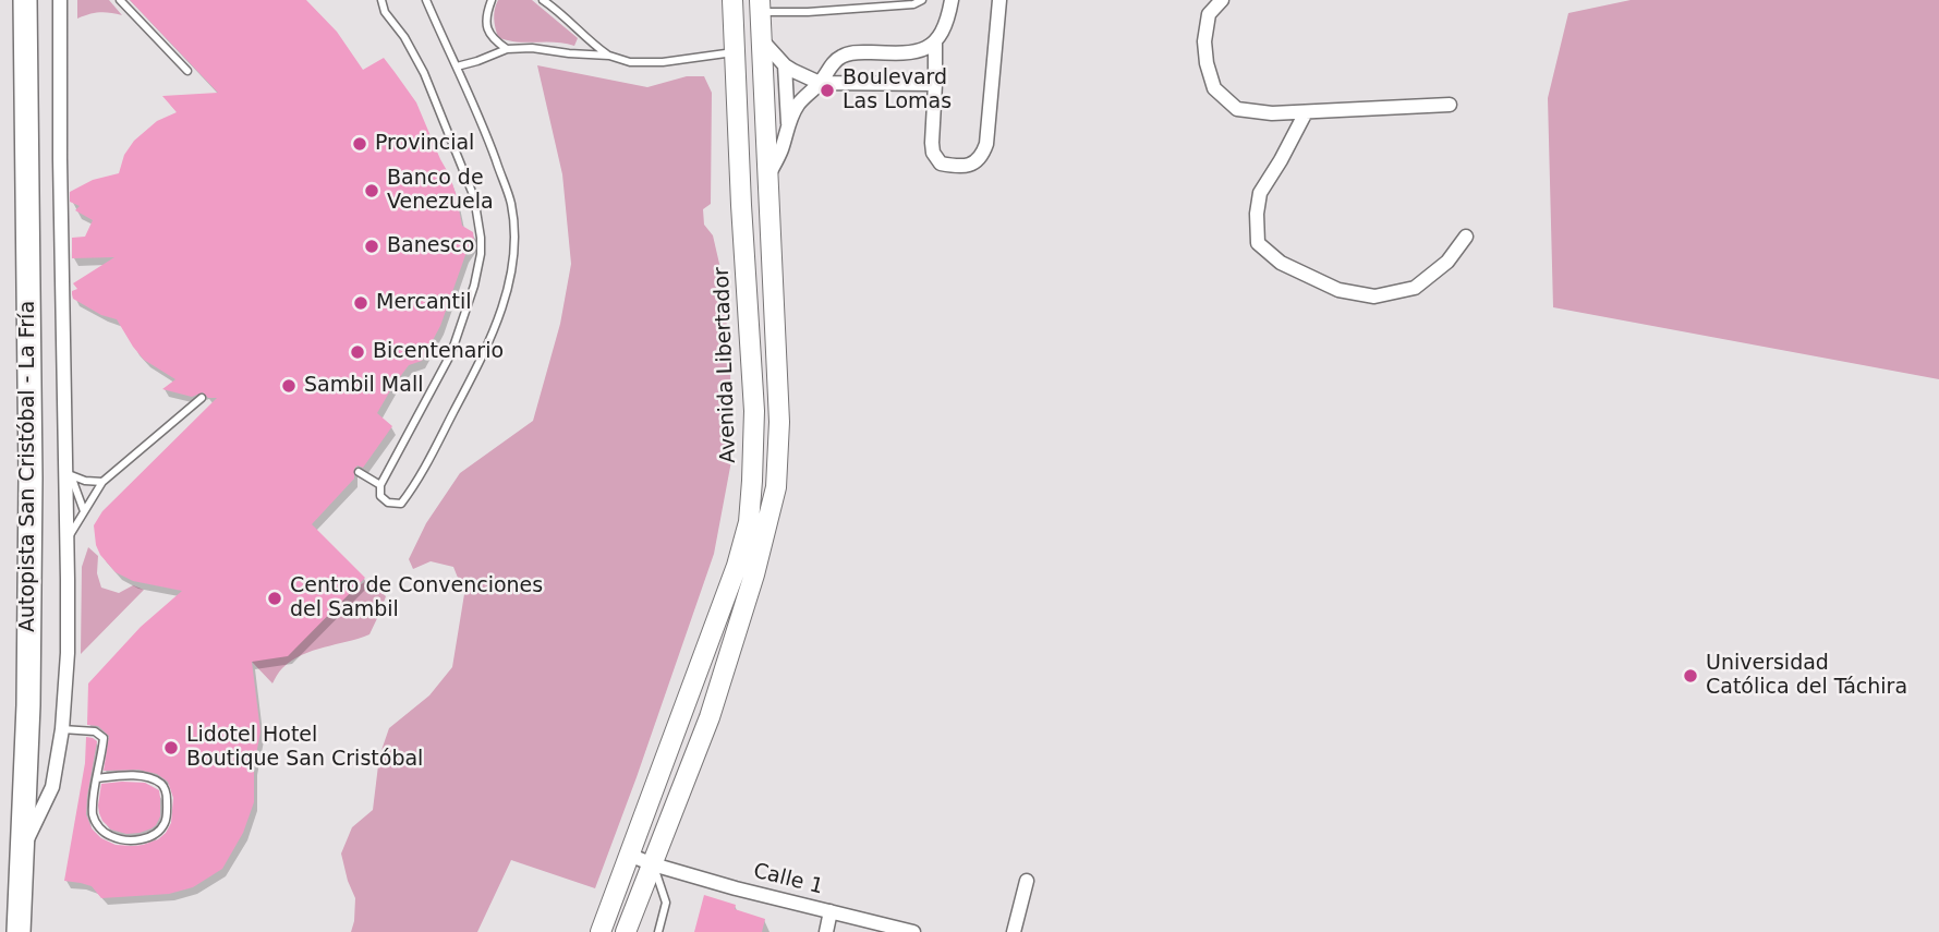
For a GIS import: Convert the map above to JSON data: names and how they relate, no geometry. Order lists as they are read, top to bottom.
{
  "streets": {
    "highway": ["Autopista San Cristóbal - La Fría"],
    "main road": ["Avenida Libertador"],
    "street": ["Calle 1"]
  },
  "crossings": [
    ["Avenida Libertador", "Calle 1"]
  ],
  "places": [
    "Boulevard Las Lomas",
    "Provincial",
    "Banco de Venezuela",
    "Banesco",
    "Mercantil",
    "Bicentenario",
    "Sambil Mall",
    "Centro de Convenciones del Sambil",
    "Universidad Católica del Táchira",
    "Lidotel Hotel Boutique San Cristóbal"
  ]
}
